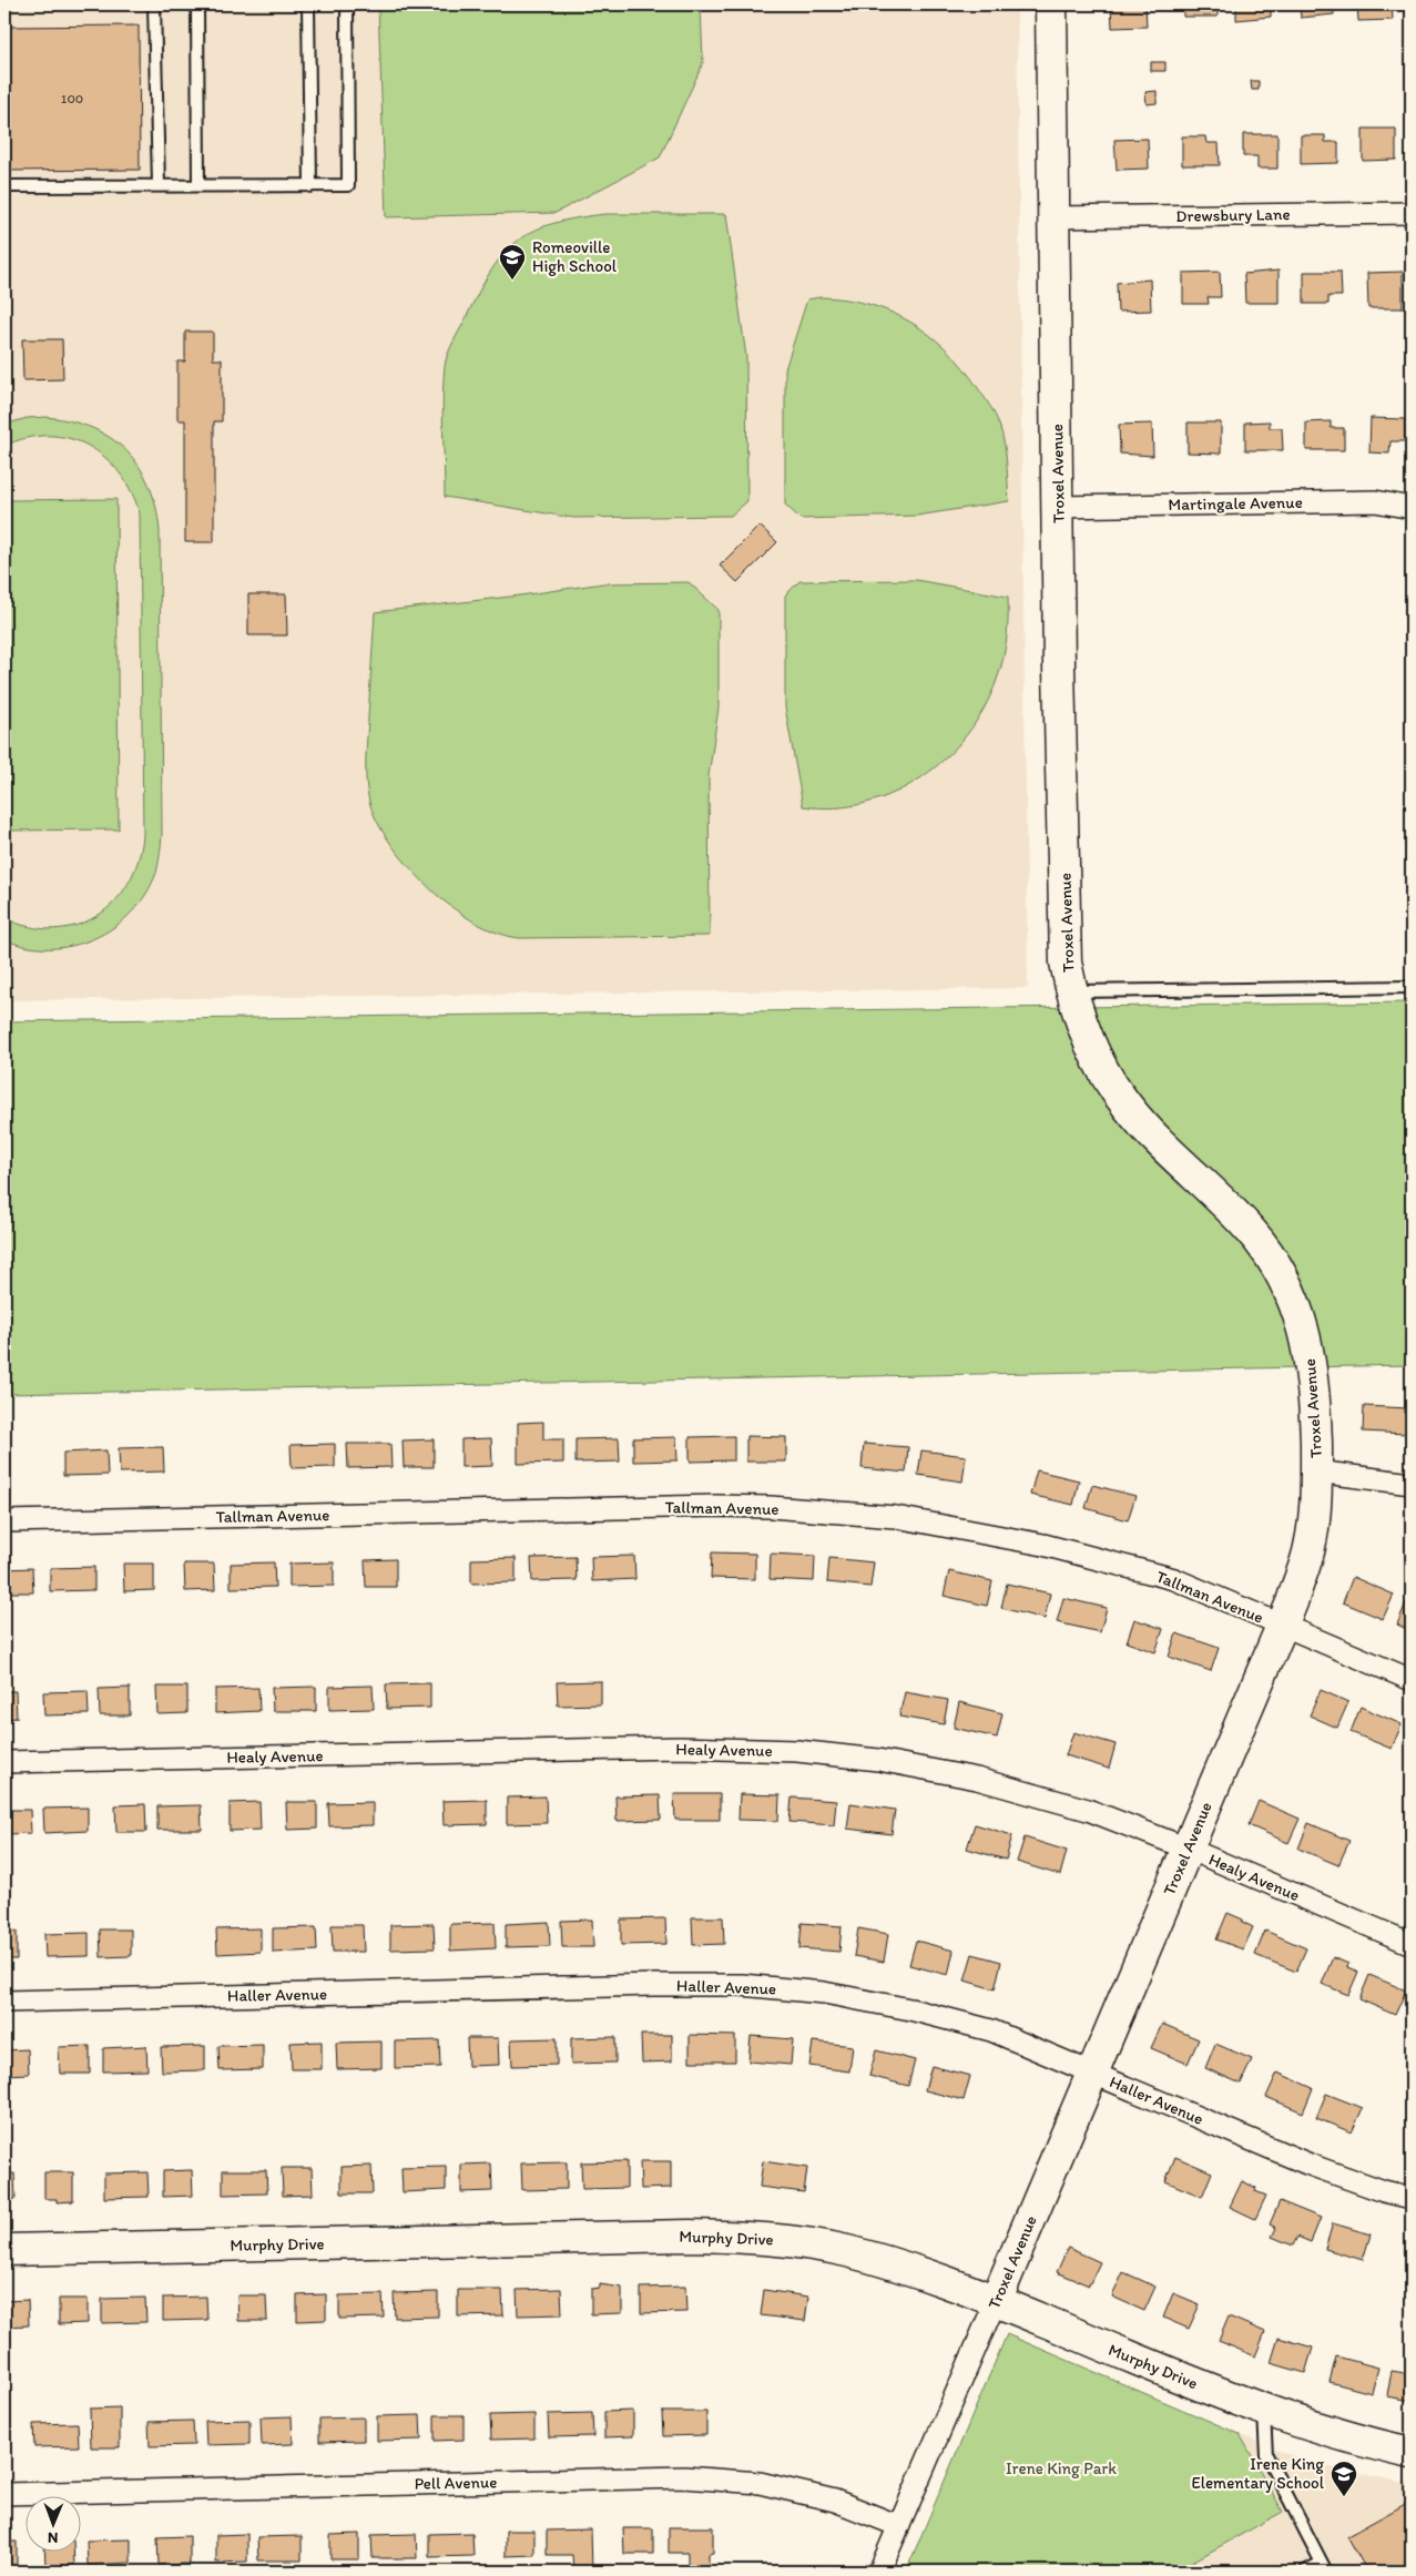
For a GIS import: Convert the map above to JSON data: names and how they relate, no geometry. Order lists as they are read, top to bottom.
{
  "streets": {
    "street": [
      "Drewsbury Lane",
      "Troxel Avenue",
      "Martingale Avenue",
      "Tallman Avenue",
      "Healy Avenue",
      "Haller Avenue",
      "Murphy Drive",
      "Pell Avenue"
    ]
  },
  "crossings": [
    ["Drewsbury Lane", "Troxel Avenue"],
    ["Troxel Avenue", "Martingale Avenue"],
    ["Troxel Avenue", "Tallman Avenue"],
    ["Troxel Avenue", "Healy Avenue"],
    ["Troxel Avenue", "Haller Avenue"],
    ["Troxel Avenue", "Murphy Drive"],
    ["Troxel Avenue", "Pell Avenue"]
  ],
  "parks": ["Irene King Park"],
  "places": {
    "school or university": ["Romeoville High School", "Irene King Elementary School"]
  },
  "house_numbers": ["100"],
  "north": "bottom"
}
